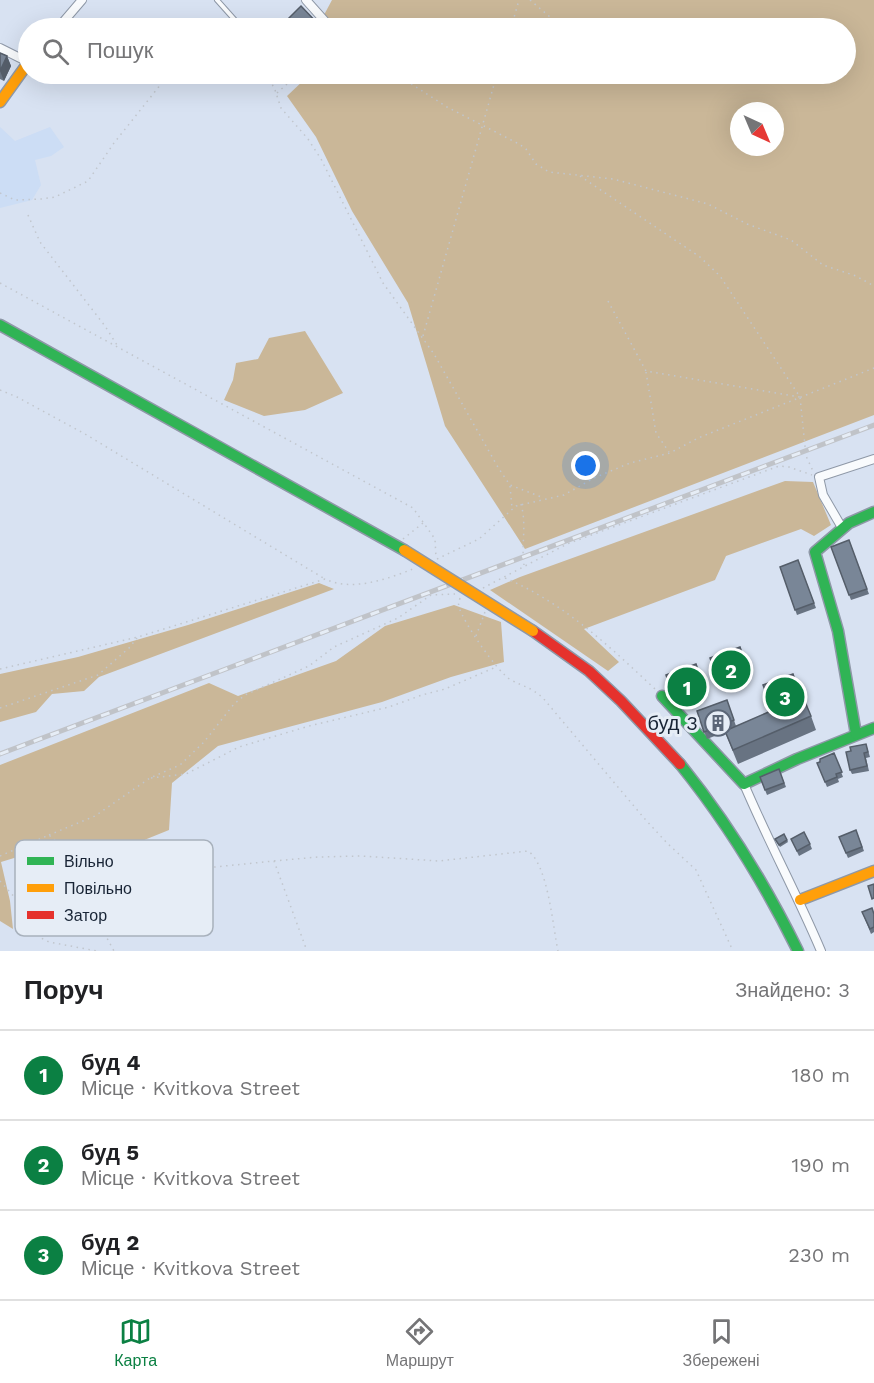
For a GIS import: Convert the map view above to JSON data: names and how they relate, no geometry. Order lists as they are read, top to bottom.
{
  "places": {
    "building": ["буд 3"]
  },
  "legend": ["Вільно", "Повільно", "Затор"],
  "north": "bottom right",
  "page": {
    "search": "Пошук",
    "pins": ["2", "1", "3"],
    "heading": ["Поруч", "Знайдено: 3"],
    "list": [
      {
        "mark": "1",
        "name": "буд 4",
        "note": "Місце · Kvitkova Street",
        "value": "180 m"
      },
      {
        "mark": "2",
        "name": "буд 5",
        "note": "Місце · Kvitkova Street",
        "value": "190 m"
      },
      {
        "mark": "3",
        "name": "буд 2",
        "note": "Місце · Kvitkova Street",
        "value": "230 m"
      }
    ],
    "nav": ["Карта", "Маршрут", "Збережені"]
  }
}
